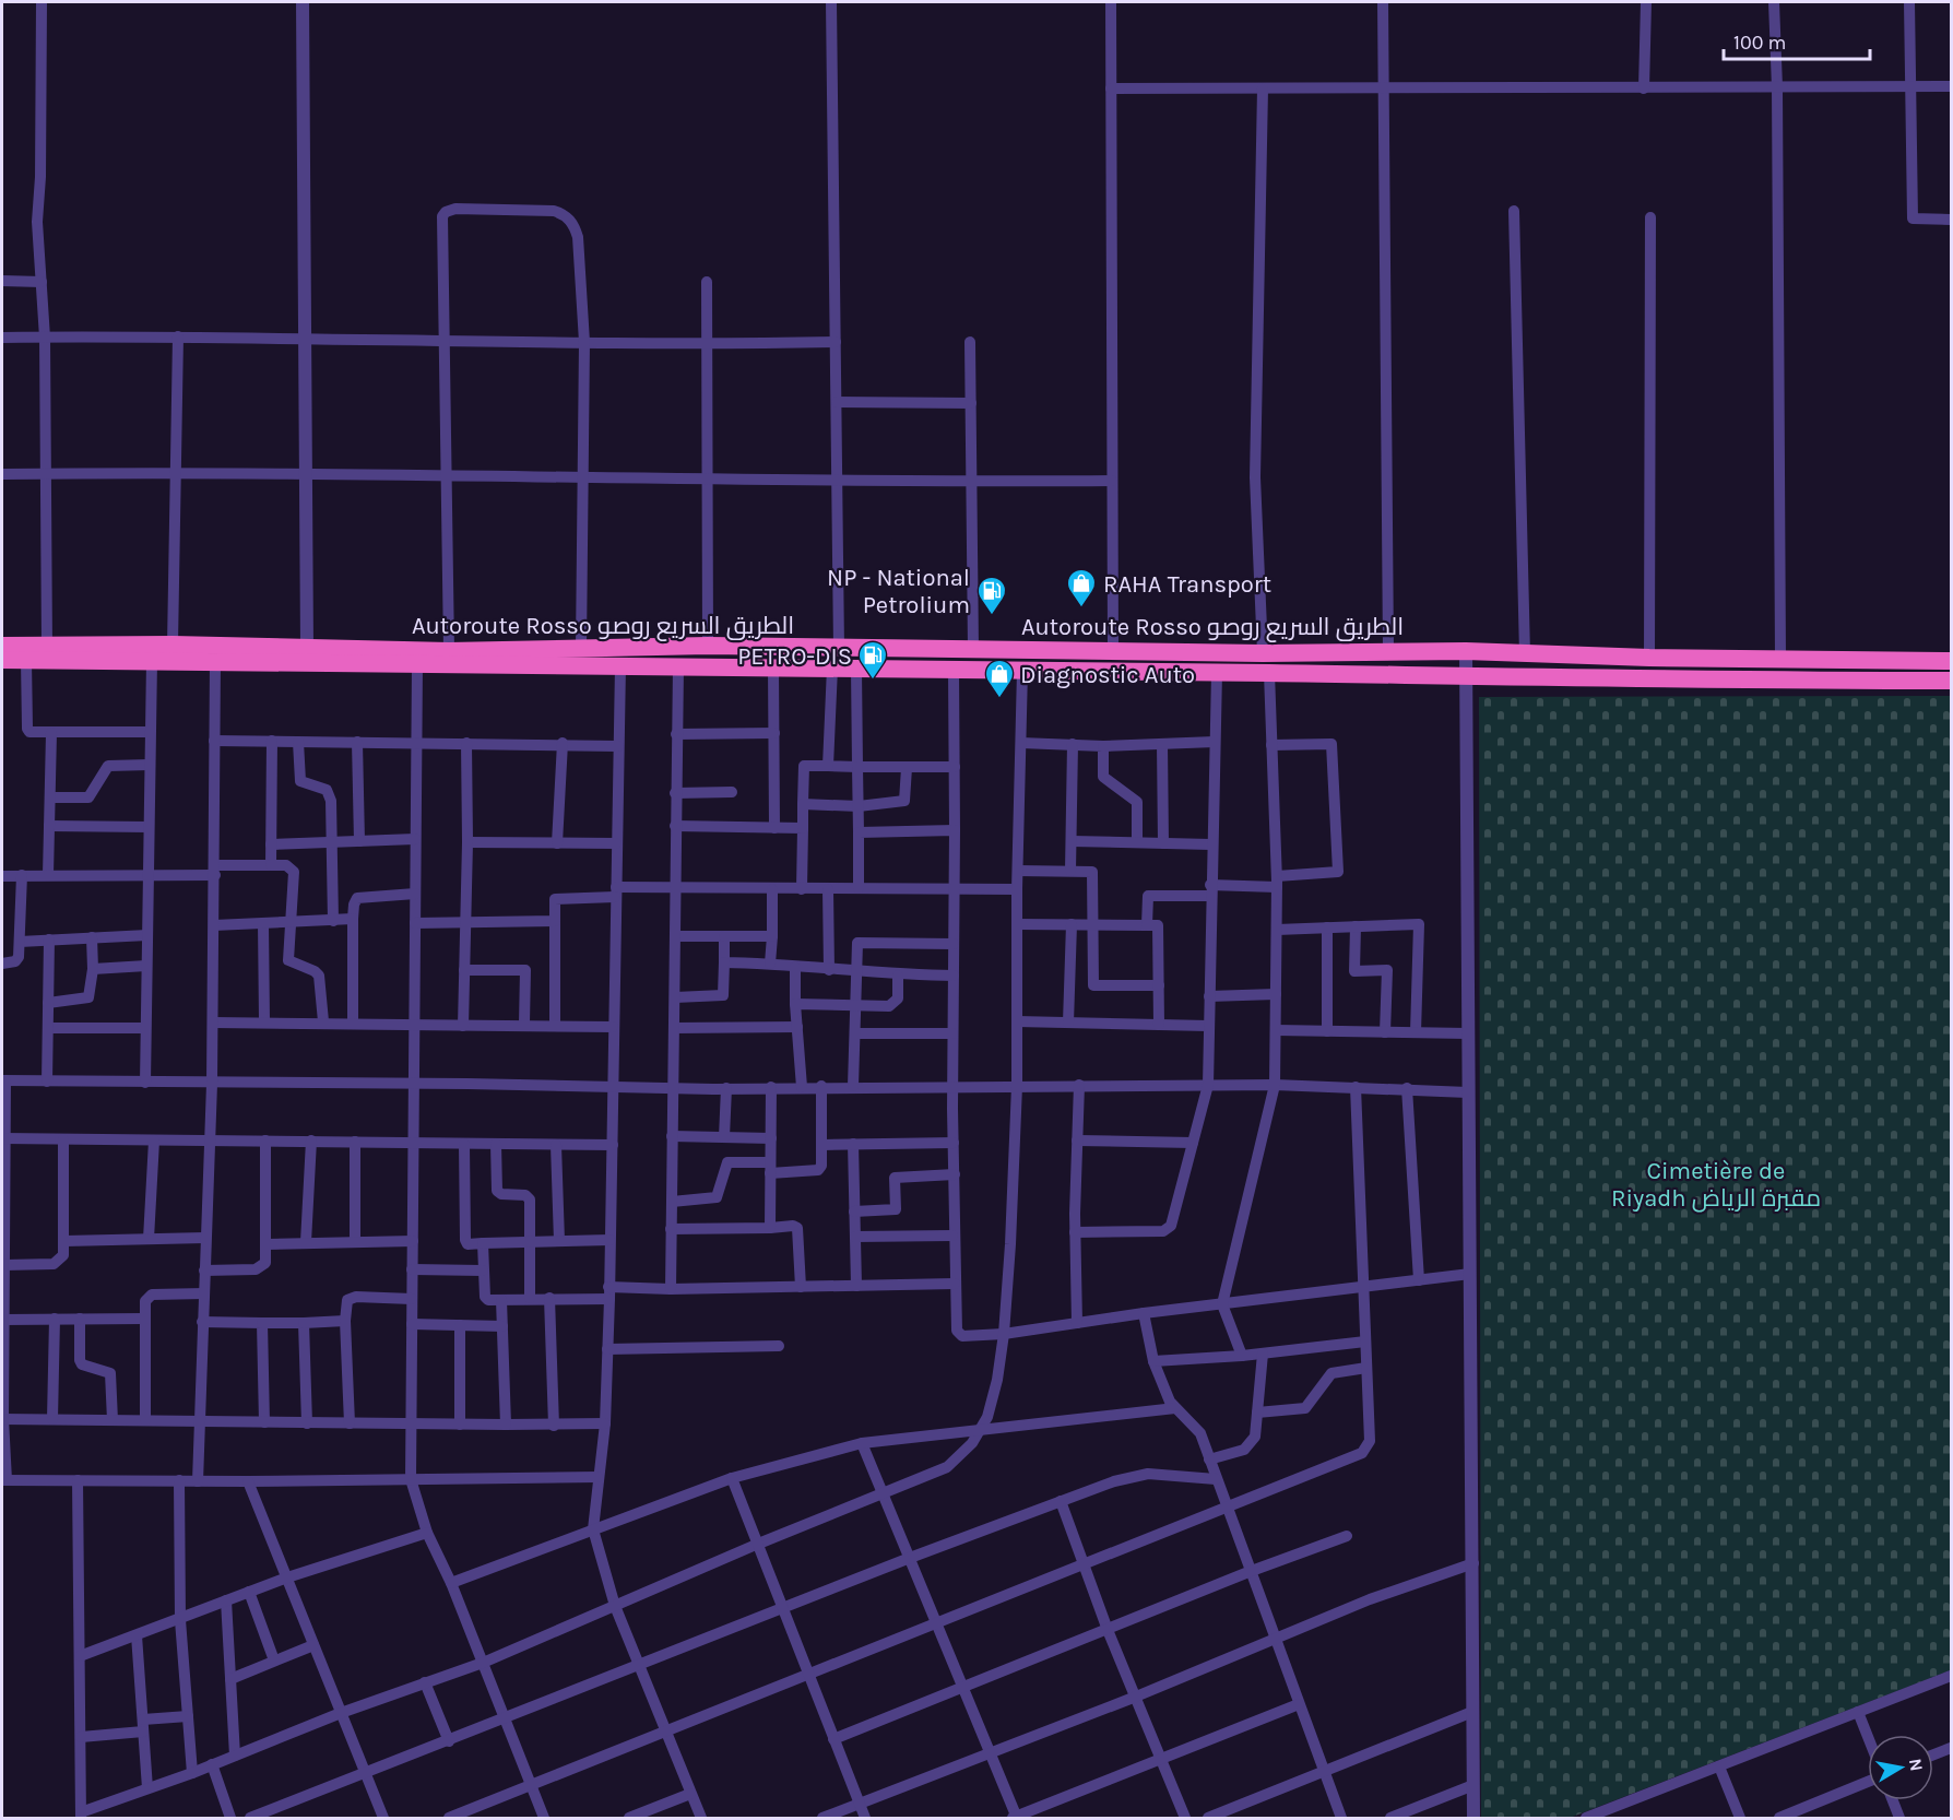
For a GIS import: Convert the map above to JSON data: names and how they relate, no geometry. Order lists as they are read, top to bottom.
{
  "streets": {
    "highway": ["Autoroute Rosso الطريق السريع روصو"]
  },
  "parks": ["Cimetière de Riyadh مقبرة الرياض"],
  "places": {
    "shop": ["RAHA Transport", "Diagnostic Auto"],
    "fuel station": ["NP - National Petrolium", "PETRO-DIS"]
  },
  "scale_bar": "100 m",
  "north": "right"
}
